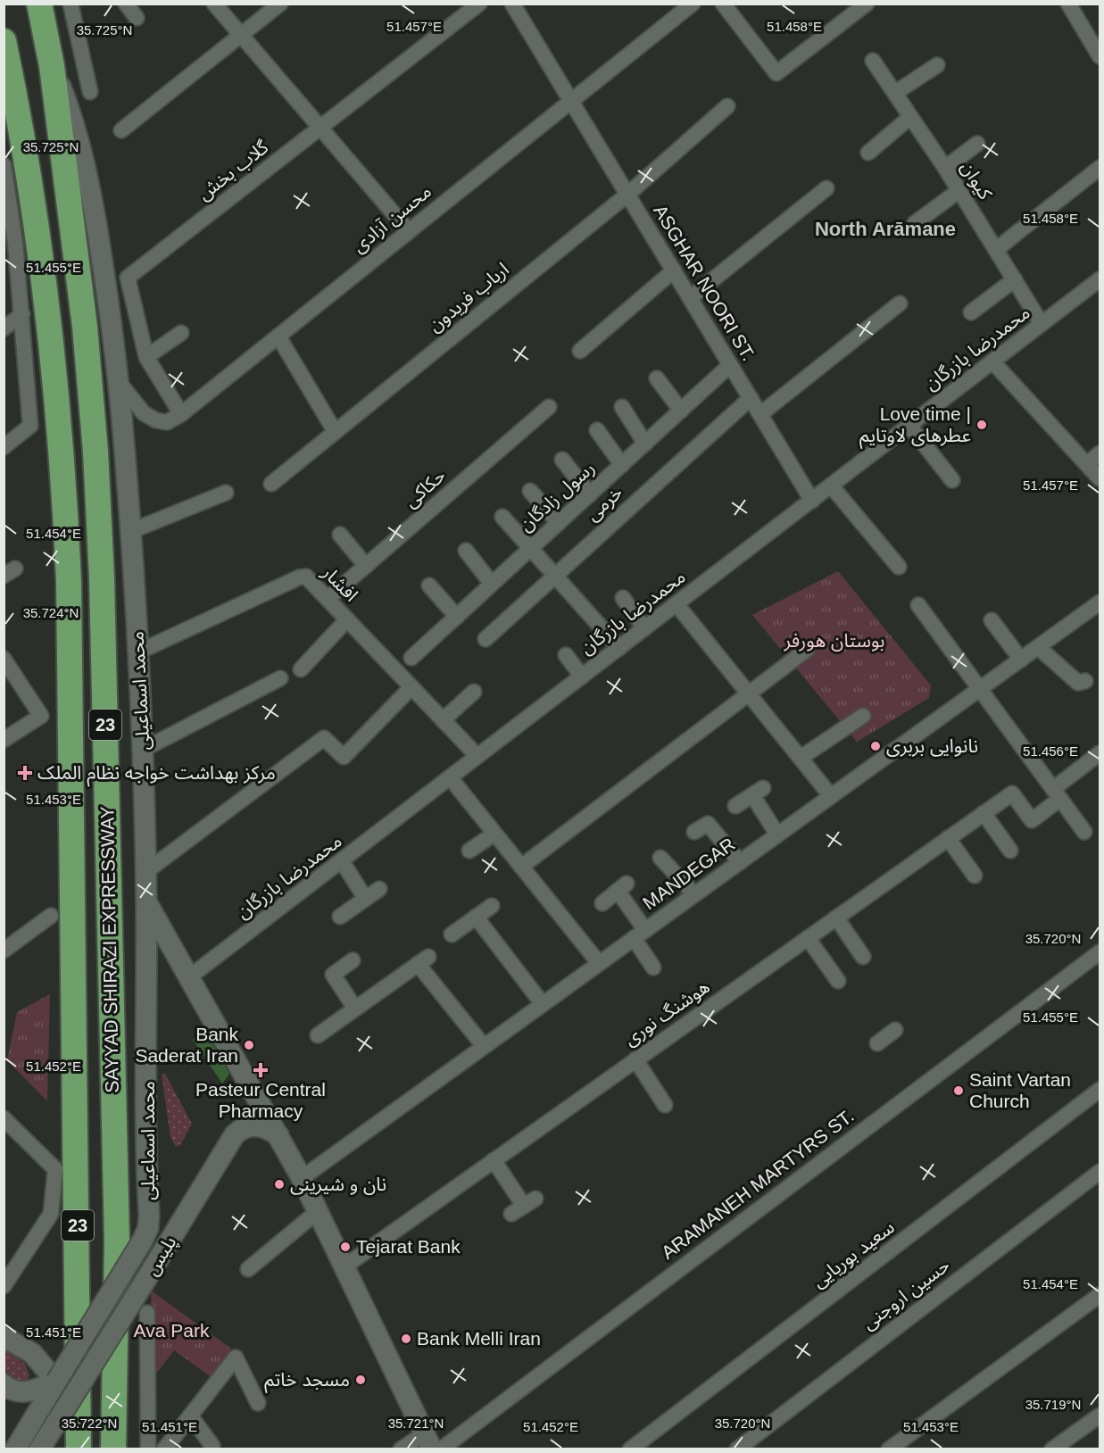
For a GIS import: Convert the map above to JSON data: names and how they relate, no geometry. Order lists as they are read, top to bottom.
{
  "streets": {
    "highway": ["23", "SAYYAD SHIRAZI EXPRESSWAY"],
    "main road": ["محمد اسماعیلی", "پلیس"],
    "street": [
      "گلاب بخش",
      "کیوان",
      "محسن آزادی",
      "ASGHAR NOORI ST.",
      "ارباب فریدون",
      "محمدرضا بازرگان",
      "حکاکی",
      "رسول زادگان",
      "خرمی",
      "افشار",
      "MANDEGAR",
      "هوشنگ نوری",
      "ARAMANEH MARTYRS ST.",
      "سعید بوریایی",
      "حسین اروجنی"
    ]
  },
  "crossings": [
    ["گلاب بخش", "محسن آزادی"],
    ["کیوان", "محمدرضا بازرگان"],
    ["محسن آزادی", "ASGHAR NOORI ST."],
    ["محسن آزادی", "محمد اسماعیلی"],
    ["ASGHAR NOORI ST.", "ارباب فریدون"],
    ["ASGHAR NOORI ST.", "محمدرضا بازرگان"],
    ["ASGHAR NOORI ST.", "رسول زادگان"],
    ["ASGHAR NOORI ST.", "خرمی"],
    ["حکاکی", "افشار"],
    ["افشار", "محمد اسماعیلی"],
    ["محمد اسماعیلی", "SAYYAD SHIRAZI EXPRESSWAY"]
  ],
  "districts": ["North Arāmane"],
  "parks": ["بوستان هورفر", "Ava Park"],
  "places": {
    "other": [
      "Love time | عطرهای لاوتایم",
      "نانوایی بربری",
      "Bank Saderat Iran",
      "Saint Vartan Church",
      "نان و شیرینی",
      "Tejarat Bank",
      "Bank Melli Iran",
      "مسجد خاتم"
    ],
    "health": ["مرکز بهداشت خواجه نظام الملک", "Pasteur Central Pharmacy"]
  },
  "coordinates": [
    "51.457°E",
    "51.458°E",
    "35.725°N",
    "51.455°E",
    "51.454°E",
    "35.724°N",
    "51.456°E",
    "51.453°E",
    "35.720°N",
    "51.452°E",
    "51.451°E",
    "35.719°N",
    "35.722°N",
    "35.721°N"
  ]
}
